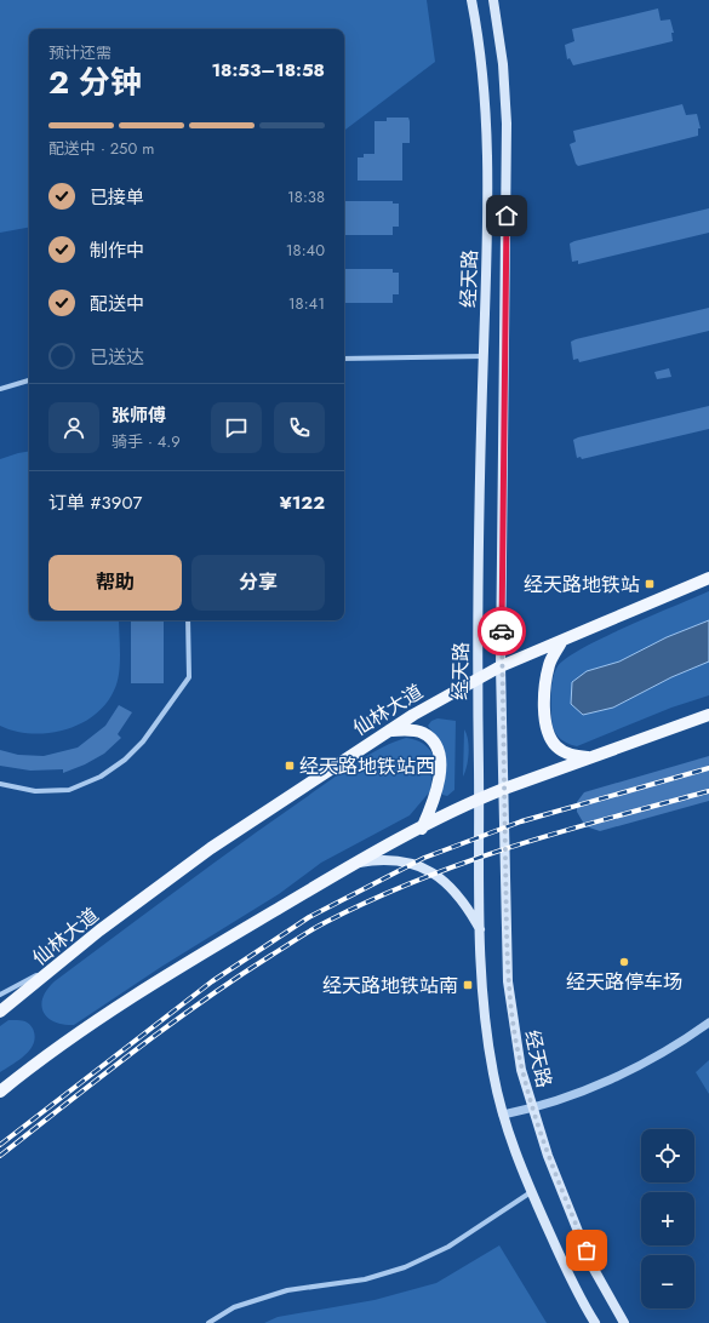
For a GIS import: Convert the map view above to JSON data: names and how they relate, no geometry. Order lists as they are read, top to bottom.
{
  "streets": {
    "main road": ["经天路", "仙林大道"]
  },
  "crossings": [
    ["经天路", "仙林大道"]
  ],
  "places": {
    "transit": ["经天路地铁站", "经天路地铁站西", "经天路地铁站南"],
    "other": ["经天路停车场"]
  },
  "page": {
    "heading": ["2 分钟", "预计还需", "18:53–18:58"],
    "panel": [
      "张师傅",
      "骑手 · 4.9",
      "订单 #3907",
      "¥122"
    ],
    "bar": "配送中 · 250 m",
    "list": [
      ["已接单", "18:38"],
      ["制作中", "18:40"],
      ["配送中", "18:41"],
      "已送达"
    ],
    "buttons": ["帮助", "分享"],
    "map_buttons": ["+", "−"]
  }
}
